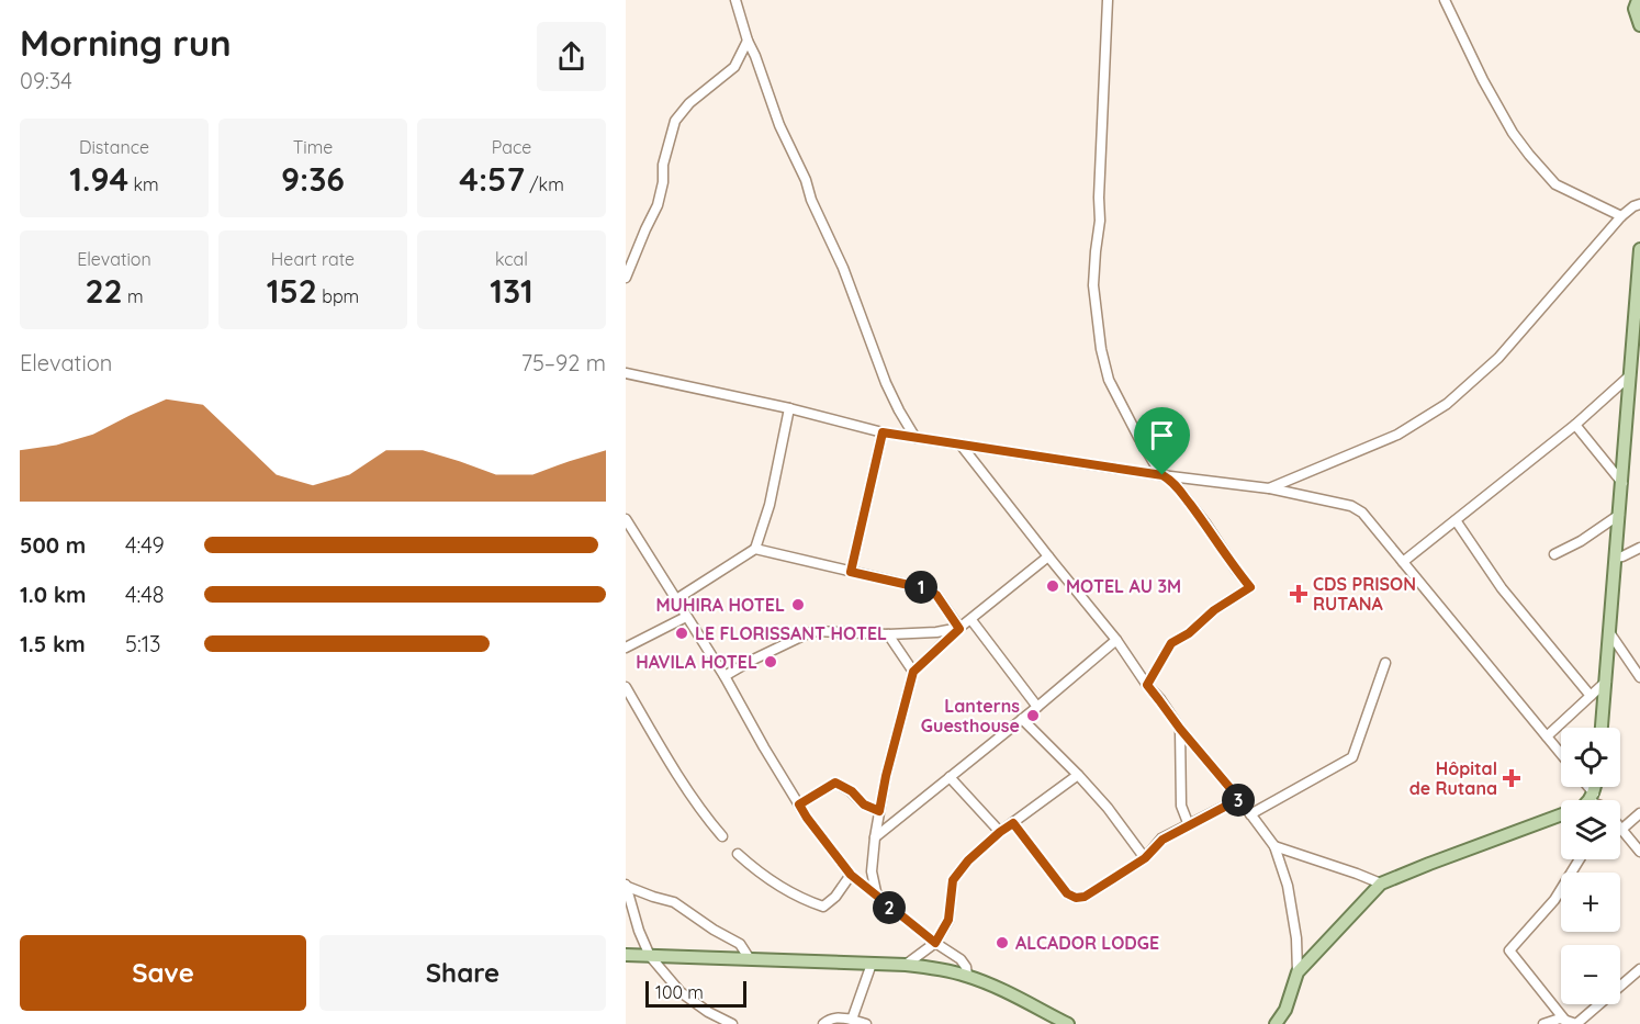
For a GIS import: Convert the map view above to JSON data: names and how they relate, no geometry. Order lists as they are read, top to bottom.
{
  "places": {
    "other": [
      "MOTEL AU 3M",
      "MUHIRA HOTEL",
      "LE FLORISSANT HOTEL",
      "HAVILA HOTEL",
      "Lanterns Guesthouse",
      "ALCADOR LODGE"
    ],
    "health": ["CDS PRISON RUTANA", "Hôpital de Rutana"]
  },
  "scale_bar": "100 m",
  "page": {
    "heading": ["Morning run", "09:34"],
    "stats": [
      ["Distance", "1.94 km"],
      ["Time", "9:36"],
      ["Pace", "4:57 /km"],
      ["Elevation", "22 m"],
      ["Heart rate", "152 bpm"],
      ["kcal", "131"]
    ],
    "chart": ["Elevation", "75–92 m"],
    "list": [
      {
        "name": "500 m",
        "note": "4:49"
      },
      {
        "name": "1.0 km",
        "note": "4:48"
      },
      {
        "name": "1.5 km",
        "note": "5:13"
      }
    ],
    "pins": ["1", "3", "2"],
    "map_buttons": ["+", "−"],
    "buttons": ["Save", "Share"],
    "scale": "100 m"
  }
}
